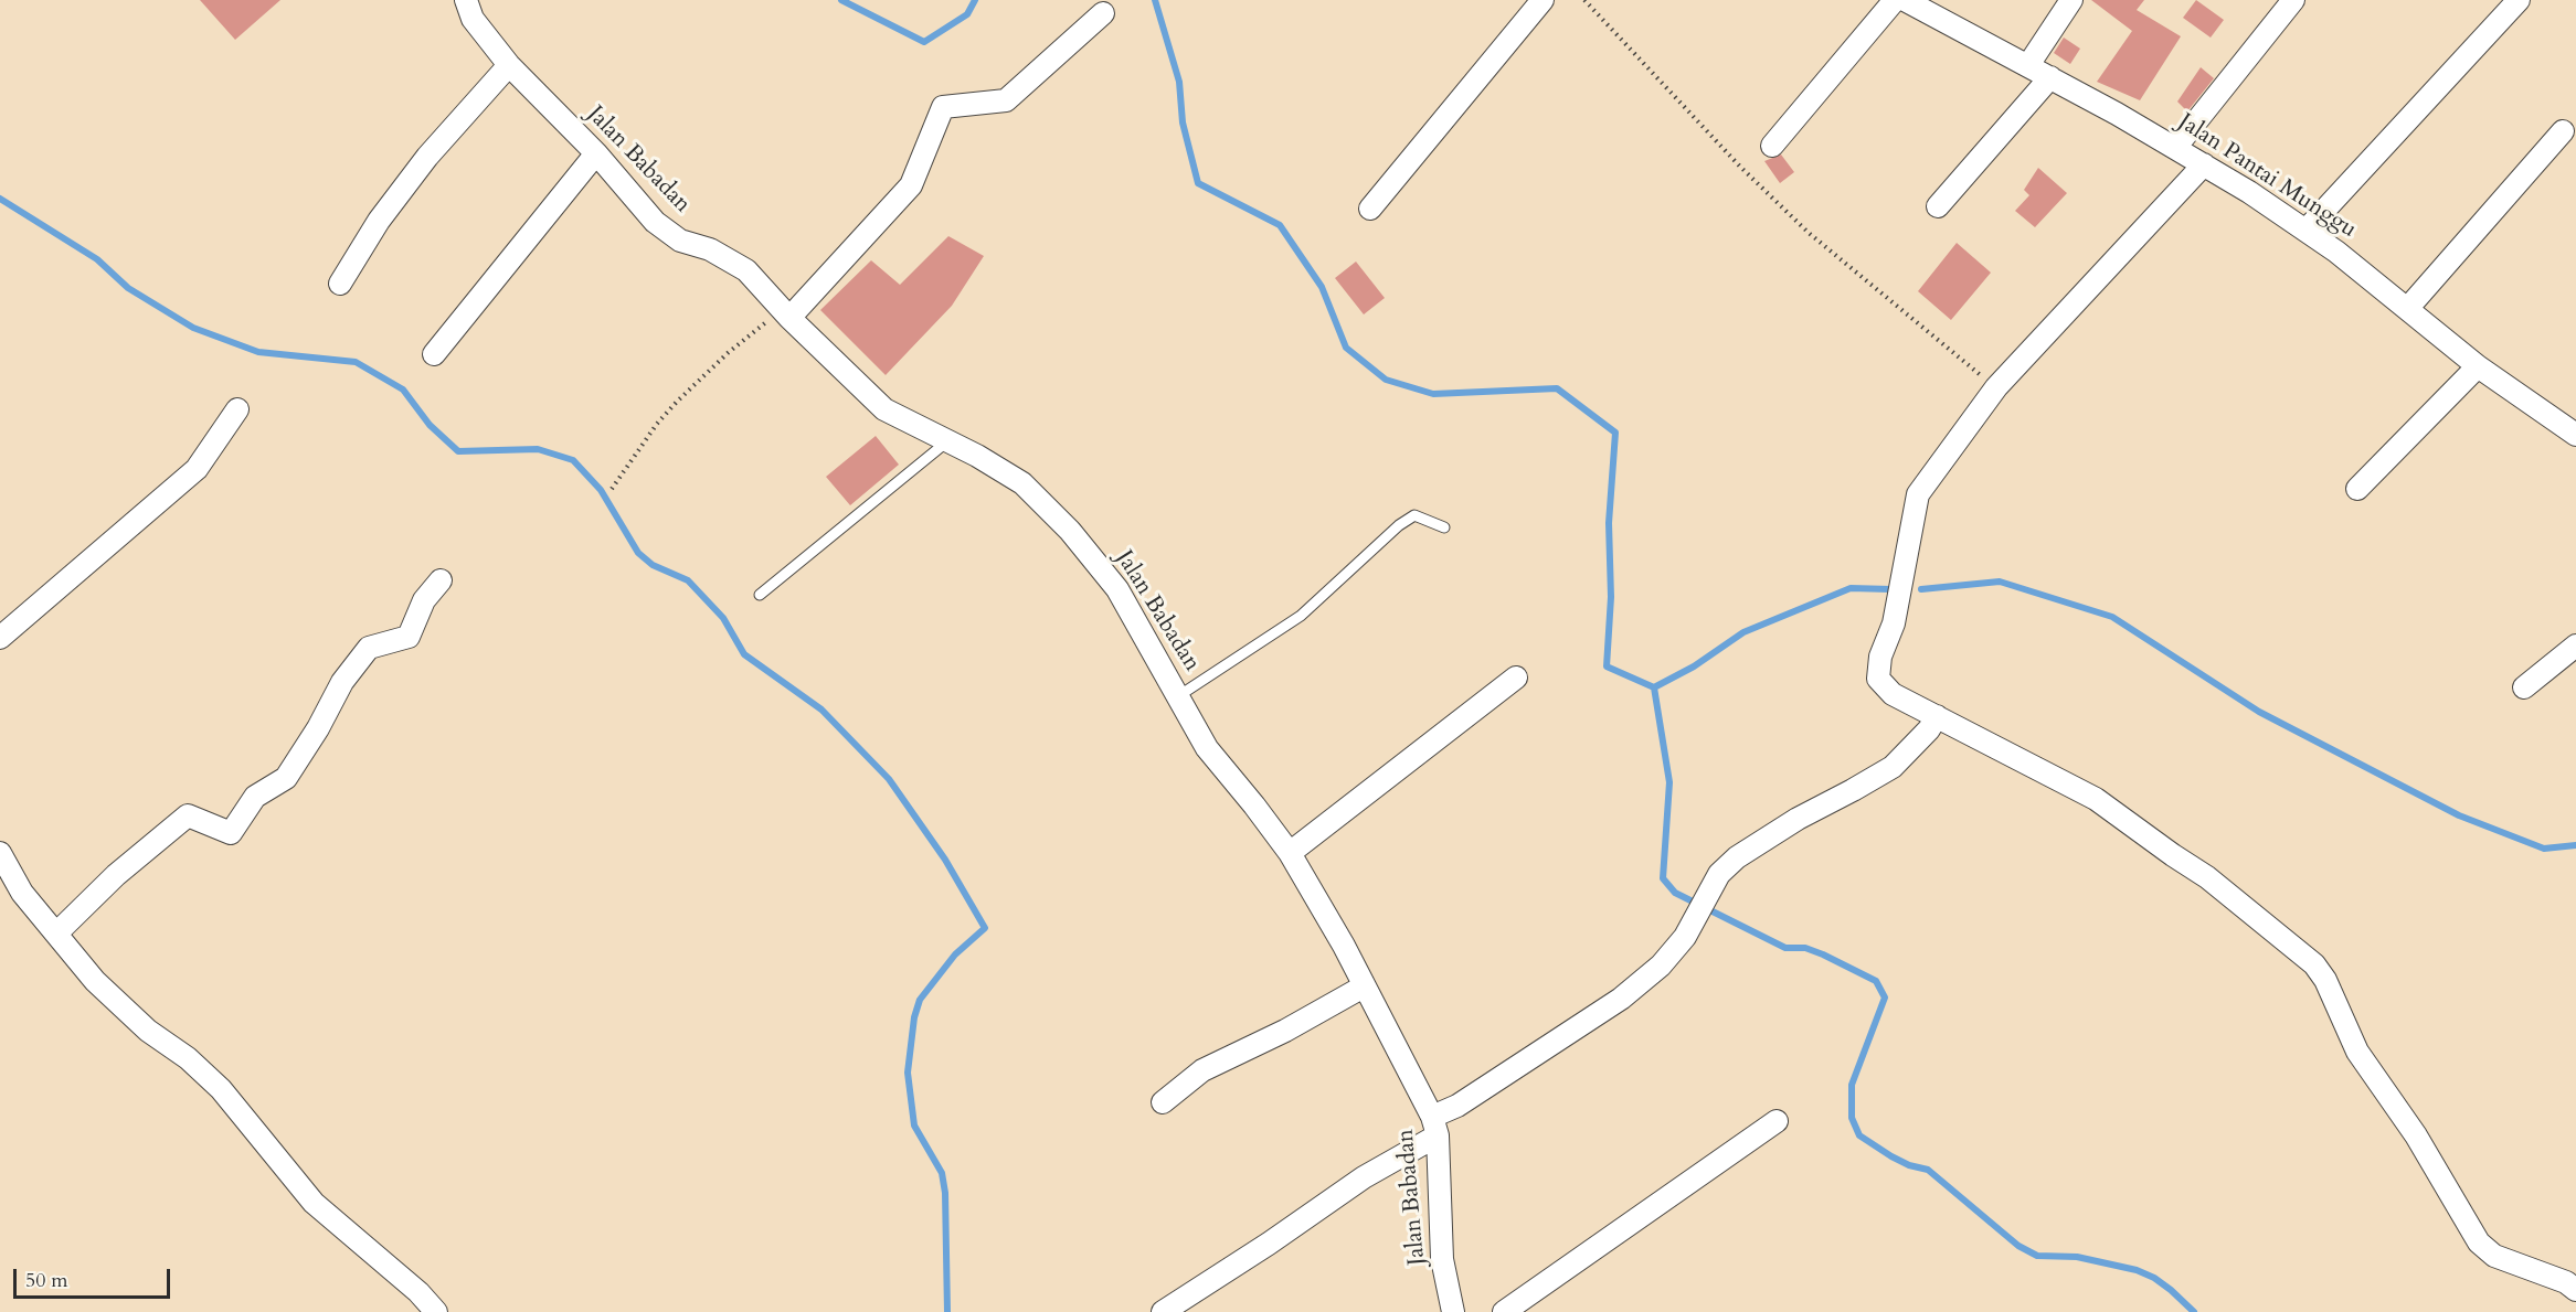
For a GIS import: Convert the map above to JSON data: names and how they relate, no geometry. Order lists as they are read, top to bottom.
{
  "streets": {
    "street": ["Jalan Babadan", "Jalan Pantai Munggu"]
  },
  "scale_bar": "50 m"
}
